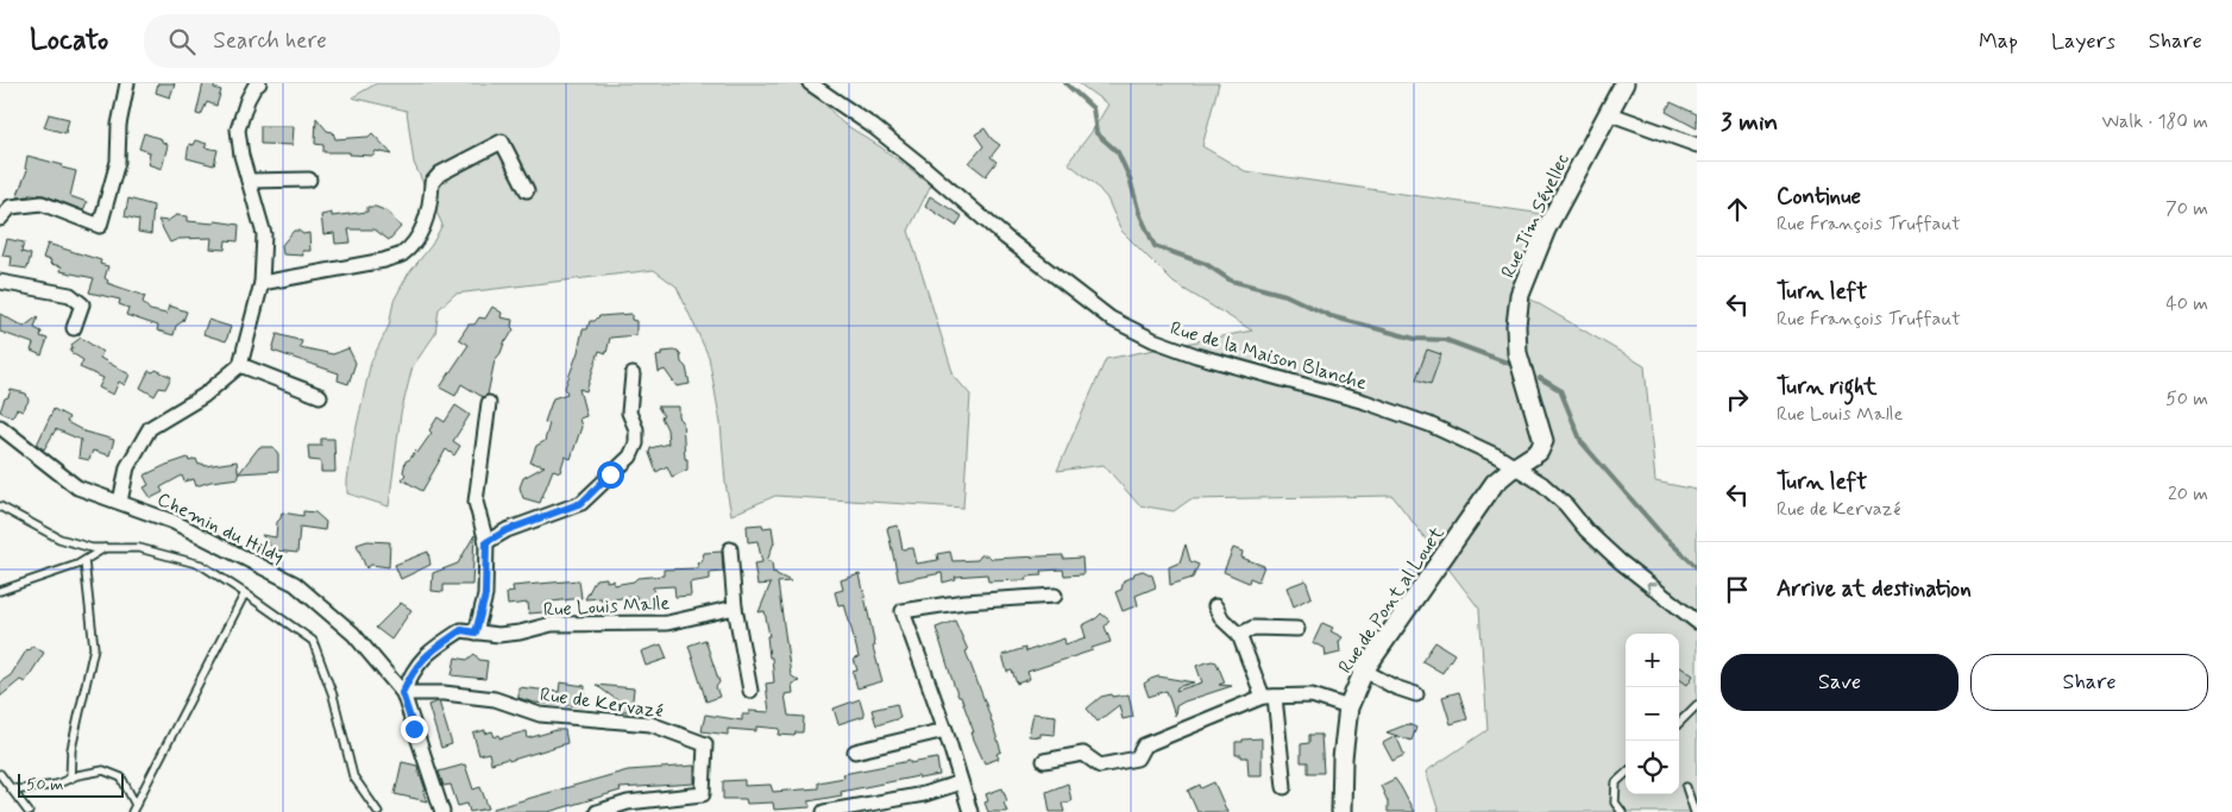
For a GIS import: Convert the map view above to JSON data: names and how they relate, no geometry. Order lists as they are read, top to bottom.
{
  "streets": {
    "street": [
      "Rue Jim Sévellec",
      "Rue de la Maison Blanche",
      "Chemin du Hildy",
      "Rue de Pont al Louet",
      "Rue Louis Malle",
      "Rue de Kervazé"
    ]
  },
  "crossings": [
    ["Rue Jim Sévellec", "Rue de la Maison Blanche"],
    ["Rue Jim Sévellec", "Rue de Pont al Louet"],
    ["Rue de la Maison Blanche", "Rue de Pont al Louet"],
    ["Chemin du Hildy", "Rue Louis Malle"],
    ["Chemin du Hildy", "Rue de Kervazé"],
    ["Rue Louis Malle", "Rue de Kervazé"]
  ],
  "scale_bar": "50 m",
  "page": {
    "header": "Locato",
    "search": "Search here",
    "nav": ["Map", "Layers", "Share"],
    "heading": ["3 min", "Walk · 180 m"],
    "list": [
      ["Continue", "Rue François Truffaut", "70 m"],
      ["Turn left", "Rue François Truffaut", "40 m"],
      ["Turn right", "Rue Louis Malle", "50 m"],
      ["Turn left", "Rue de Kervazé", "20 m"],
      "Arrive at destination"
    ],
    "map_buttons": ["+", "−"],
    "buttons": ["Save", "Share"],
    "scale": "50 m"
  }
}
